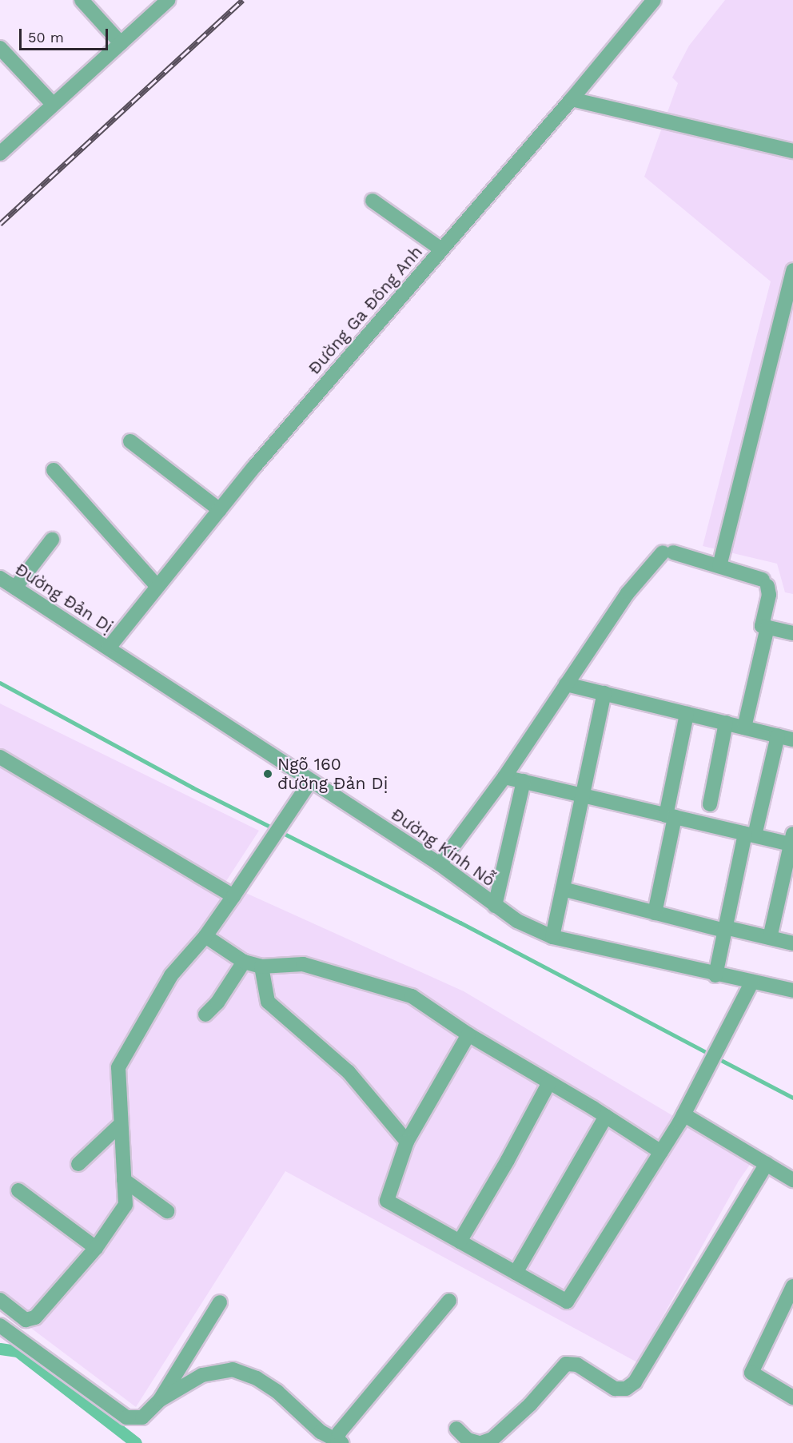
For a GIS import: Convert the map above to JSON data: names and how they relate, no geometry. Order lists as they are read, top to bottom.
{
  "streets": {
    "street": ["Đường Ga Đông Anh", "Đường Đản Dị", "Đường Kính Nỗ"]
  },
  "crossings": [
    ["Đường Ga Đông Anh", "Đường Đản Dị"],
    ["Đường Ga Đông Anh", "Đường Kính Nỗ"],
    ["Đường Đản Dị", "Đường Kính Nỗ"]
  ],
  "places": ["Ngõ 160 đường Đản Dị"],
  "scale_bar": "50 m"
}
